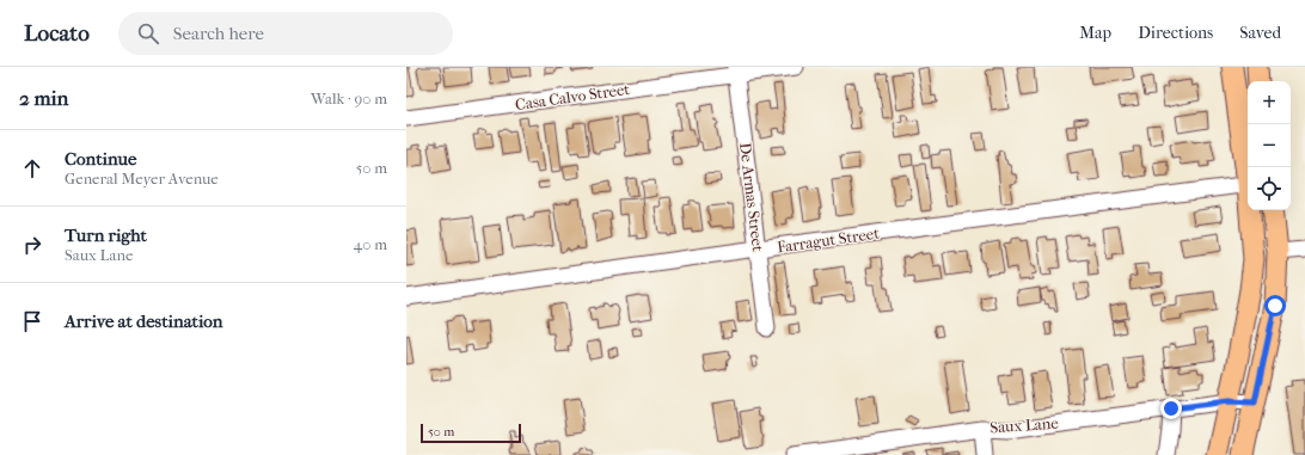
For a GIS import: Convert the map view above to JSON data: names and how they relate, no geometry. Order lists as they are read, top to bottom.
{
  "streets": {
    "street": [
      "Casa Calvo Street",
      "De Armas Street",
      "Farragut Street",
      "Saux Lane"
    ]
  },
  "crossings": [
    ["Casa Calvo Street", "De Armas Street"],
    ["De Armas Street", "Farragut Street"]
  ],
  "scale_bar": "50 m",
  "page": {
    "header": "Locato",
    "search": "Search here",
    "nav": ["Map", "Directions", "Saved"],
    "heading": ["2 min", "Walk · 90 m"],
    "map_buttons": ["+", "−"],
    "list": [
      ["Continue", "General Meyer Avenue", "50 m"],
      ["Turn right", "Saux Lane", "40 m"],
      "Arrive at destination"
    ],
    "scale": "50 m"
  }
}
